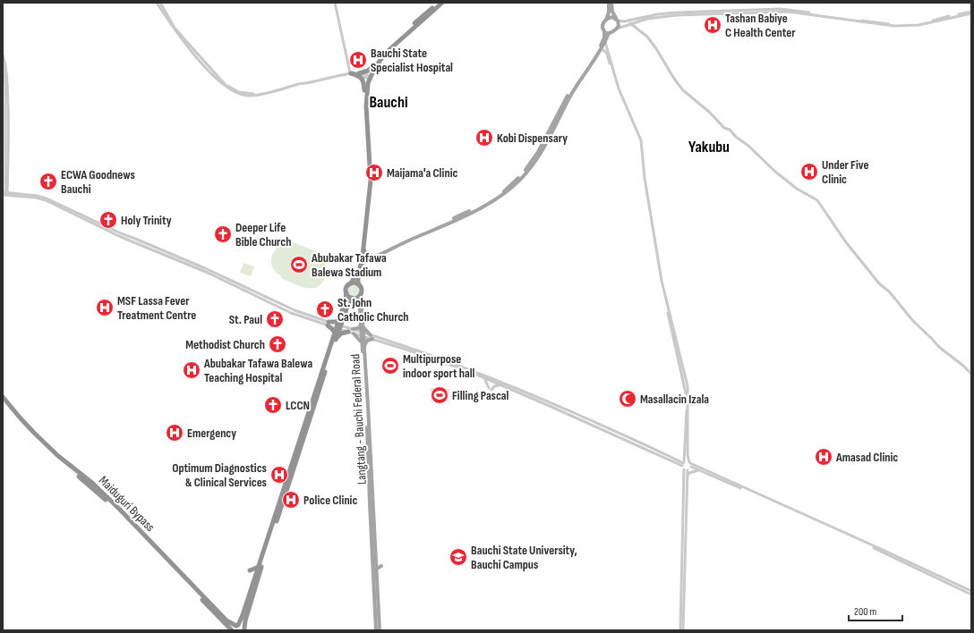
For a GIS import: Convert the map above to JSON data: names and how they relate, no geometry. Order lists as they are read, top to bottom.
{
  "streets": {
    "highway": ["Maiduguri Bypass"],
    "main road": ["Langtang - Bauchi Federal Road"]
  },
  "districts": ["Bauchi", "Yakubu"],
  "places": {
    "hospital": [
      "Tashan Babiye C Health Center",
      "Bauchi State Specialist Hospital",
      "Kobi Dispensary",
      "Under Five Clinic",
      "Maijama'a Clinic",
      "MSF Lassa Fever Treatment Centre",
      "Abubakar Tafawa Balewa Teaching Hospital",
      "Emergency",
      "Amasad Clinic",
      "Optimum Diagnostics & Clinical Services",
      "Police Clinic"
    ],
    "church": [
      "ECWA Goodnews Bauchi",
      "Holy Trinity",
      "Deeper Life Bible Church",
      "St. John Catholic Church",
      "St. Paul",
      "Methodist Church",
      "LCCN"
    ],
    "sports": ["Abubakar Tafawa Balewa Stadium", "Multipurpose indoor sport hall", "Filling Pascal"],
    "mosque": ["Masallacin Izala"],
    "school or university": ["Bauchi State University, Bauchi Campus"]
  },
  "scale_bar": "200 m"
}
